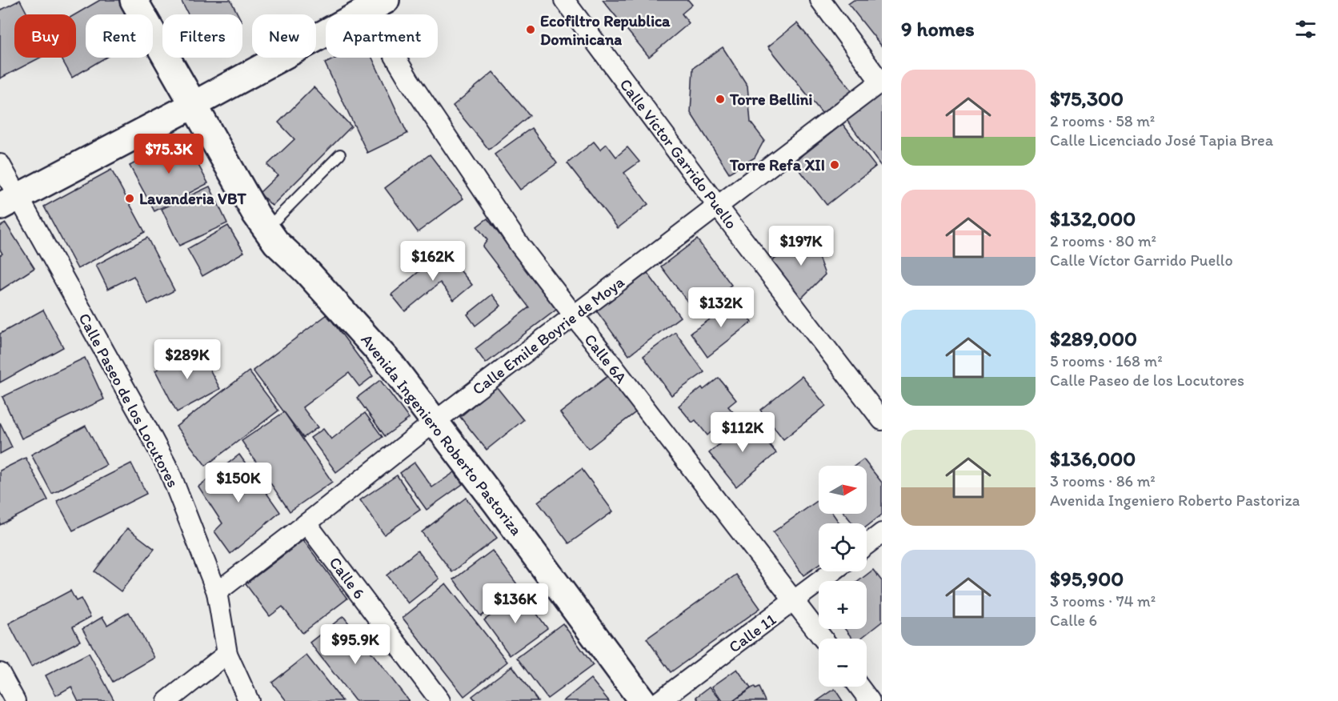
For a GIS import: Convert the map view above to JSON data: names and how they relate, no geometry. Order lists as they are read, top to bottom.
{
  "streets": {
    "street": [
      "Calle Víctor Garrido Puello",
      "Calle Emile Boyrie de Moya",
      "Calle 6A",
      "Calle Paseo de los Locutores",
      "Avenida Ingeniero Roberto Pastoriza",
      "Calle 6",
      "Calle 11"
    ]
  },
  "crossings": [
    ["Calle Víctor Garrido Puello", "Calle Emile Boyrie de Moya"],
    ["Calle Emile Boyrie de Moya", "Calle 6A"],
    ["Calle Emile Boyrie de Moya", "Calle Paseo de los Locutores"],
    ["Calle Emile Boyrie de Moya", "Avenida Ingeniero Roberto Pastoriza"],
    ["Calle Emile Boyrie de Moya", "Calle 6"],
    ["Calle 6A", "Calle 11"]
  ],
  "places": [
    "Ecofiltro Republica Dominicana",
    "Torre Bellini",
    "Torre Refa XII",
    "Lavanderia VBT"
  ],
  "north": "right",
  "page": {
    "heading": "9 homes",
    "chip": [
      "Buy",
      "Rent",
      "Filters",
      "New",
      "Apartment"
    ],
    "list": [
      {
        "name": "$75,300",
        "note": "2 rooms · 58 m² · Calle Licenciado José Tapia Brea"
      },
      {
        "name": "$132,000",
        "note": "2 rooms · 80 m² · Calle Víctor Garrido Puello"
      },
      {
        "name": "$289,000",
        "note": "5 rooms · 168 m² · Calle Paseo de los Locutores"
      },
      {
        "name": "$136,000",
        "note": "3 rooms · 86 m² · Avenida Ingeniero Roberto Pastoriza"
      },
      {
        "name": "$95,900",
        "note": "3 rooms · 74 m² · Calle 6"
      }
    ],
    "price": [
      "$75.3K",
      "$197K",
      "$162K",
      "$132K",
      "$289K",
      "$112K",
      "$150K",
      "$136K",
      "$95.9K"
    ],
    "map_buttons": ["+", "−"]
  }
}
